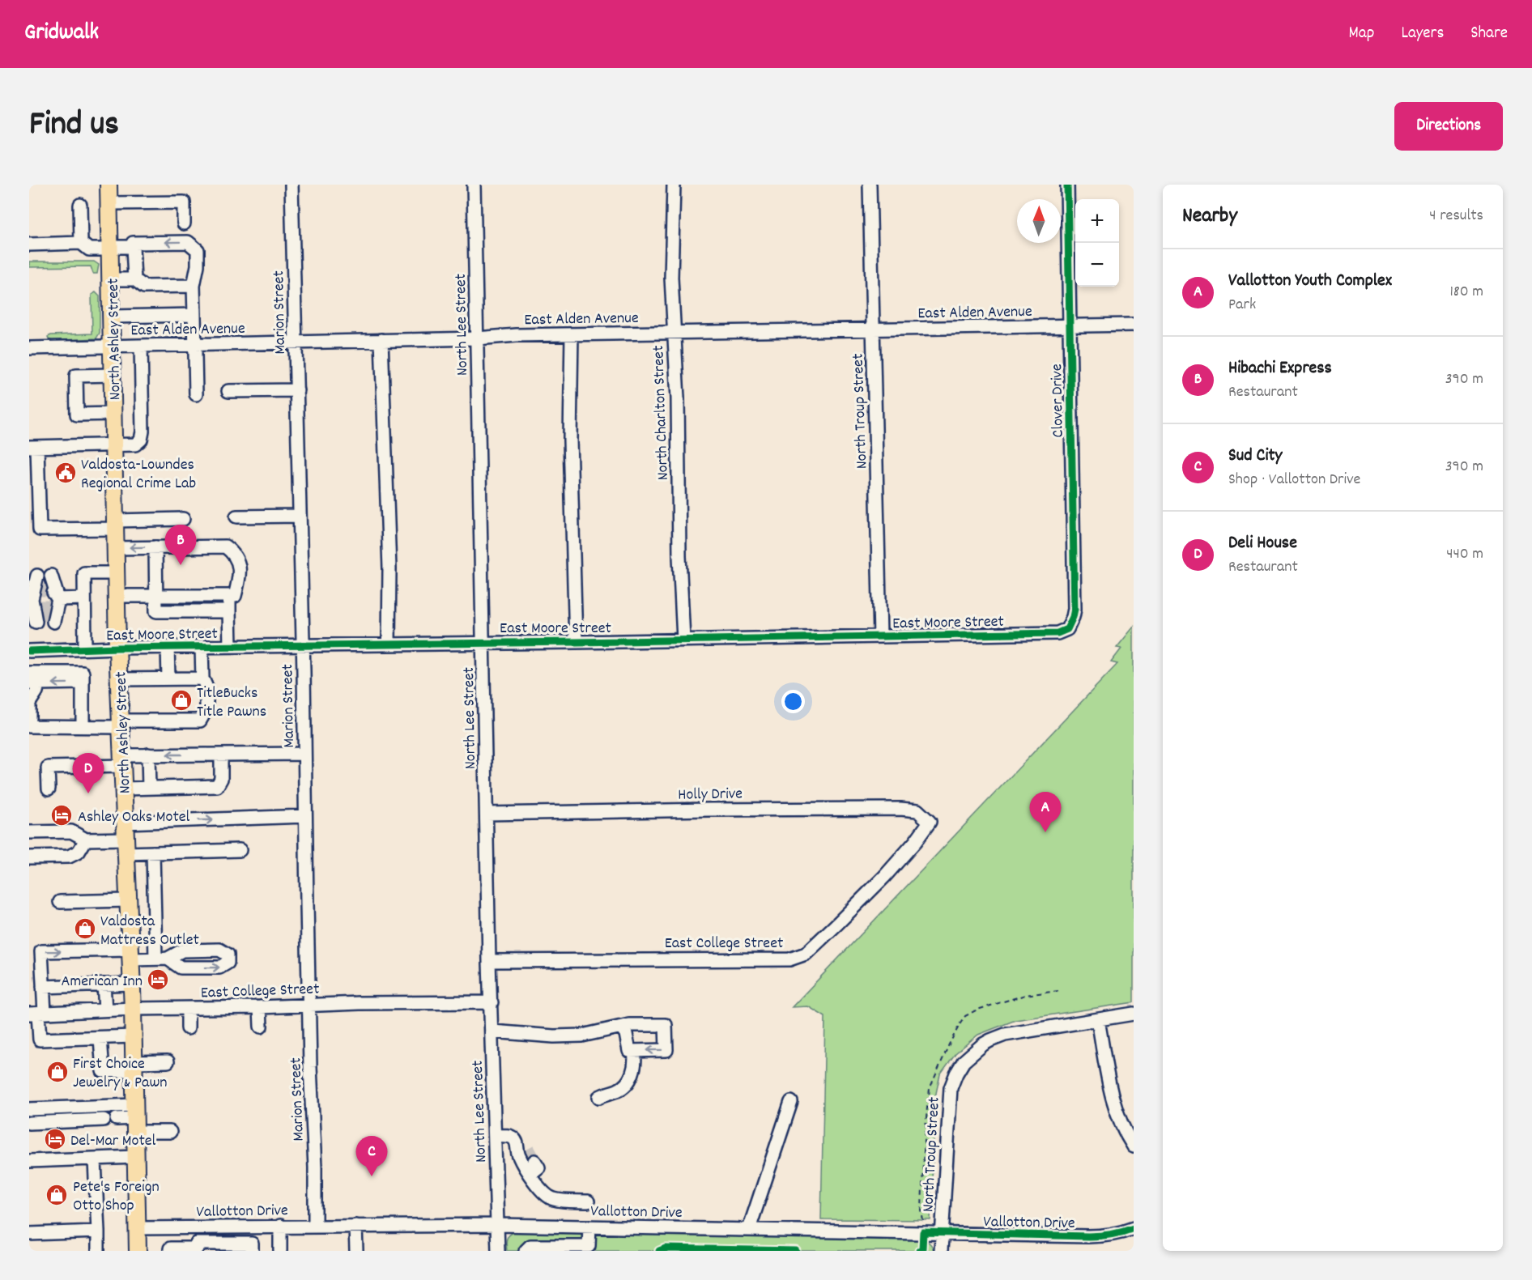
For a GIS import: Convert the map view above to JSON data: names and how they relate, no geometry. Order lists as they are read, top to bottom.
{
  "streets": {
    "main road": ["North Ashley Street"],
    "street": [
      "East Alden Avenue",
      "Marion Street",
      "North Lee Street",
      "Clover Drive",
      "North Troup Street",
      "North Charlton Street",
      "East Moore Street",
      "Holly Drive",
      "East College Street",
      "Vallotton Drive"
    ]
  },
  "crossings": [
    ["East Alden Avenue", "Marion Street"],
    ["East Alden Avenue", "North Lee Street"],
    ["East Alden Avenue", "North Ashley Street"],
    ["East Alden Avenue", "Clover Drive"],
    ["East Alden Avenue", "North Troup Street"],
    ["East Alden Avenue", "North Charlton Street"],
    ["Marion Street", "East Moore Street"],
    ["Marion Street", "East College Street"],
    ["Marion Street", "Vallotton Drive"],
    ["North Lee Street", "East Moore Street"],
    ["North Lee Street", "Holly Drive"],
    ["North Lee Street", "East College Street"],
    ["North Lee Street", "Vallotton Drive"],
    ["North Ashley Street", "East Moore Street"],
    ["North Ashley Street", "East College Street"],
    ["North Ashley Street", "Vallotton Drive"],
    ["Clover Drive", "East Moore Street"],
    ["North Troup Street", "East Moore Street"],
    ["North Troup Street", "Vallotton Drive"],
    ["North Charlton Street", "East Moore Street"],
    ["Holly Drive", "East College Street"]
  ],
  "places": {
    "public building": ["Valdosta-Lowndes Regional Crime Lab"],
    "shop": [
      "TitleBucks Title Pawns",
      "Valdosta Mattress Outlet",
      "First Choice Jewelry & Pawn",
      "Pete's Foreign Otto Shop"
    ],
    "hotel": ["Ashley Oaks Motel", "American Inn", "Del-Mar Motel"]
  },
  "north": "top",
  "page": {
    "header": "Gridwalk",
    "nav": ["Map", "Layers", "Share"],
    "title": "Find us",
    "buttons": "Directions",
    "heading": ["Nearby", "4 results"],
    "map_buttons": ["+", "−"],
    "list": [
      {
        "mark": "A",
        "name": "Vallotton Youth Complex",
        "note": "Park",
        "value": "180 m"
      },
      {
        "mark": "B",
        "name": "Hibachi Express",
        "note": "Restaurant",
        "value": "390 m"
      },
      {
        "mark": "C",
        "name": "Sud City",
        "note": "Shop · Vallotton Drive",
        "value": "390 m"
      },
      {
        "mark": "D",
        "name": "Deli House",
        "note": "Restaurant",
        "value": "440 m"
      }
    ],
    "pins": [
      "B",
      "D",
      "A",
      "C"
    ]
  }
}
